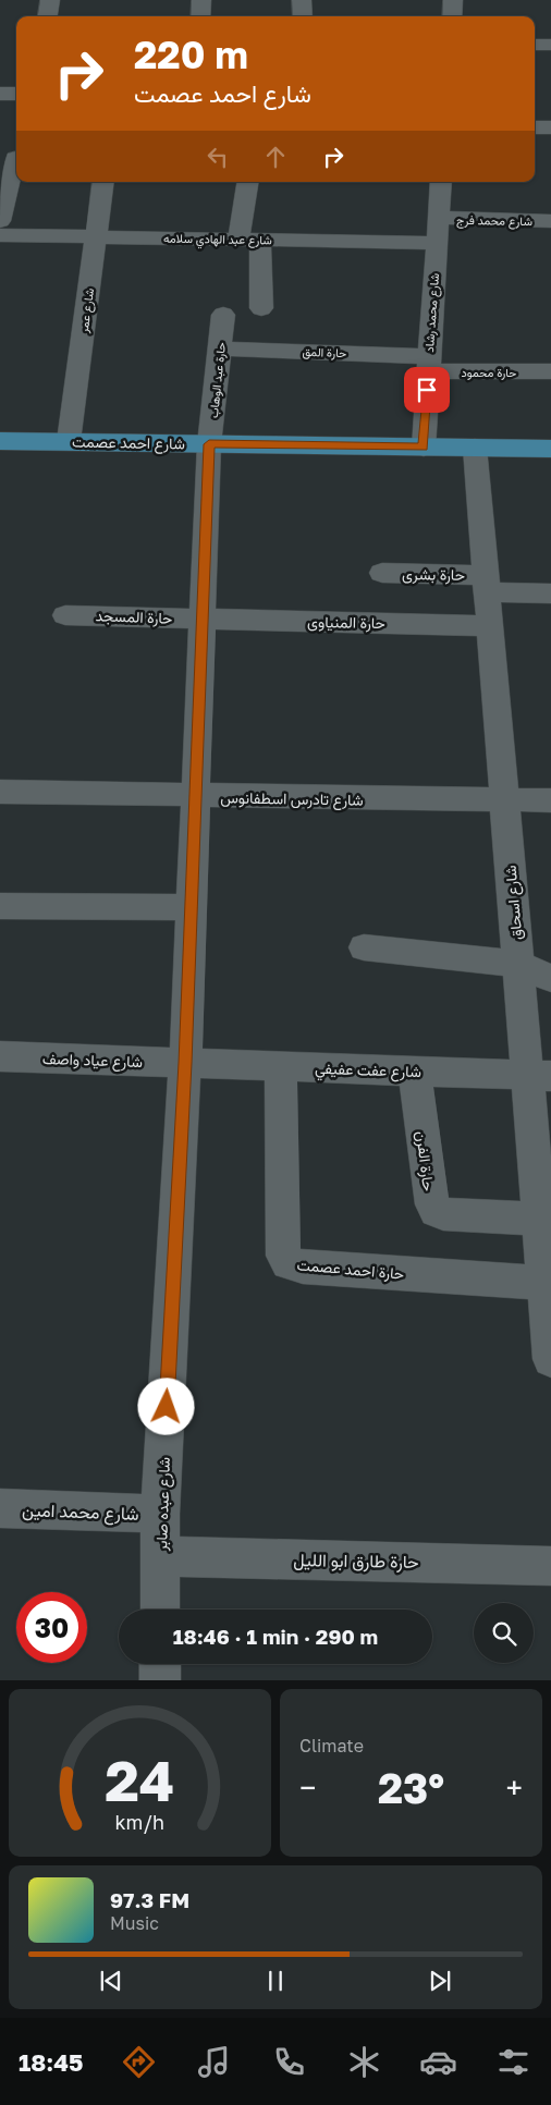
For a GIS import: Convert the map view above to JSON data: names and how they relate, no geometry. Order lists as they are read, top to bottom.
{
  "streets": {
    "main road": ["شارع احمد عصمت"],
    "street": [
      "شارع محمد فرج",
      "شارع عبد الهادي سلامه",
      "شارع عمر",
      "شارع محمد رشاد",
      "حارة المق",
      "حارة محمود",
      "حارة عبد الوهاب",
      "حارة بشرى",
      "حارة المسجد",
      "حارة المنياوى",
      "شارع تادرس اسطفانوس",
      "شارع اسحاق",
      "شارع عياد واصف",
      "شارع عفت عفيفي",
      "حارة الفرن",
      "حارة احمد عصمت",
      "شارع عبده صابر",
      "شارع محمد امين",
      "حارة طارق ابو الليل"
    ]
  },
  "crossings": [
    ["شارع محمد فرج", "شارع محمد رشاد"],
    ["شارع عبد الهادي سلامه", "شارع عمر"],
    ["شارع عبد الهادي سلامه", "شارع محمد رشاد"],
    ["شارع عمر", "شارع احمد عصمت"],
    ["شارع محمد رشاد", "حارة المق"],
    ["شارع محمد رشاد", "حارة محمود"],
    ["شارع محمد رشاد", "شارع احمد عصمت"],
    ["حارة المق", "حارة محمود"],
    ["حارة المق", "حارة عبد الوهاب"],
    ["حارة عبد الوهاب", "شارع احمد عصمت"],
    ["حارة عبد الوهاب", "شارع عبده صابر"],
    ["شارع احمد عصمت", "شارع اسحاق"],
    ["شارع احمد عصمت", "شارع عبده صابر"],
    ["حارة بشرى", "شارع اسحاق"],
    ["حارة المسجد", "حارة المنياوى"],
    ["حارة المسجد", "شارع عبده صابر"],
    ["حارة المنياوى", "شارع اسحاق"],
    ["حارة المنياوى", "شارع عبده صابر"],
    ["شارع تادرس اسطفانوس", "شارع اسحاق"],
    ["شارع تادرس اسطفانوس", "شارع عبده صابر"],
    ["شارع اسحاق", "شارع عفت عفيفي"],
    ["شارع اسحاق", "حارة الفرن"],
    ["شارع اسحاق", "حارة احمد عصمت"],
    ["شارع عياد واصف", "شارع عفت عفيفي"],
    ["شارع عياد واصف", "شارع عبده صابر"],
    ["شارع عفت عفيفي", "حارة الفرن"],
    ["شارع عفت عفيفي", "حارة احمد عصمت"],
    ["شارع عفت عفيفي", "شارع عبده صابر"],
    ["شارع عبده صابر", "شارع محمد امين"],
    ["شارع عبده صابر", "حارة طارق ابو الليل"]
  ],
  "page": {
    "turn": ["220 m", "شارع احمد عصمت"],
    "limit": "30",
    "trip": "18:46 · 1 min · 290 m",
    "tile": "Climate",
    "heat": ["−", "23°", "+"],
    "song": ["97.3 FM", "Music"],
    "tabs": "18:45",
    "gauge": ["24", "km/h"]
  }
}
